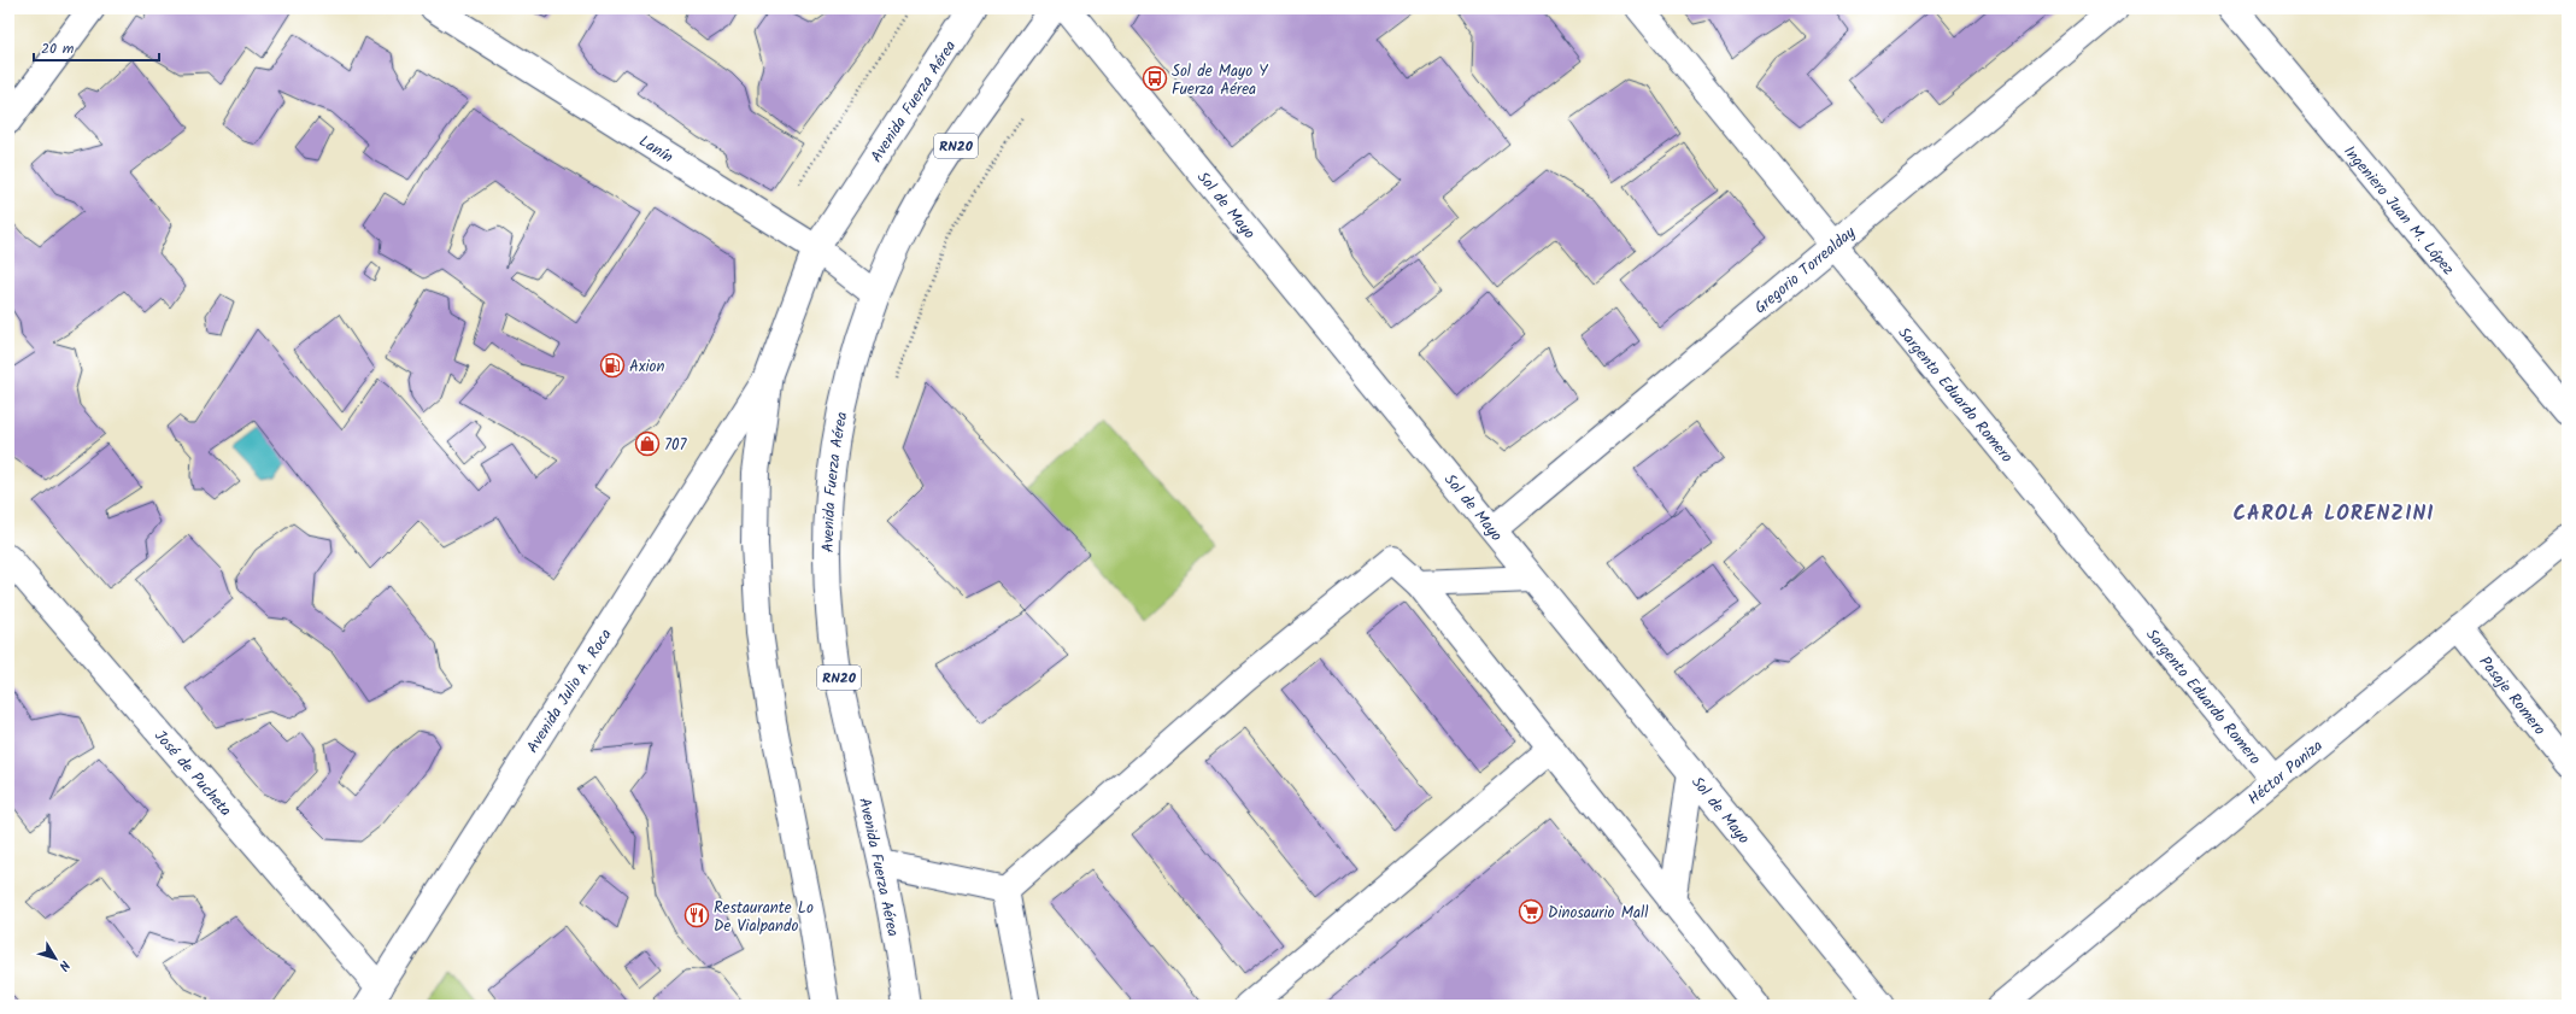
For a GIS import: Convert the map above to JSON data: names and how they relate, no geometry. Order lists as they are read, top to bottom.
{
  "streets": {
    "street": [
      "Avenida Fuerza Aérea",
      "RN20",
      "Lanín",
      "Sol de Mayo",
      "Ingeniero Juan M. López",
      "Gregorio Torrealday",
      "Sargento Eduardo Romero",
      "Avenida Julio A. Roca",
      "Pasaje Romero",
      "Héctor Paniza",
      "José de Pucheta"
    ]
  },
  "crossings": [
    ["Avenida Fuerza Aérea", "Lanín"],
    ["Avenida Fuerza Aérea", "Avenida Julio A. Roca"],
    ["Sol de Mayo", "Gregorio Torrealday"],
    ["Gregorio Torrealday", "Sargento Eduardo Romero"],
    ["Sargento Eduardo Romero", "Héctor Paniza"],
    ["Avenida Julio A. Roca", "José de Pucheta"],
    ["Pasaje Romero", "Héctor Paniza"]
  ],
  "districts": ["CAROLA LORENZINI"],
  "places": {
    "bus stop": ["Sol de Mayo Y Fuerza Aérea"],
    "fuel station": ["Axion"],
    "shop": ["707"],
    "supermarket": ["Dinosaurio Mall"],
    "restaurant": ["Restaurante Lo De Vialpando"]
  },
  "scale_bar": "20 m",
  "north": "bottom right"
}
